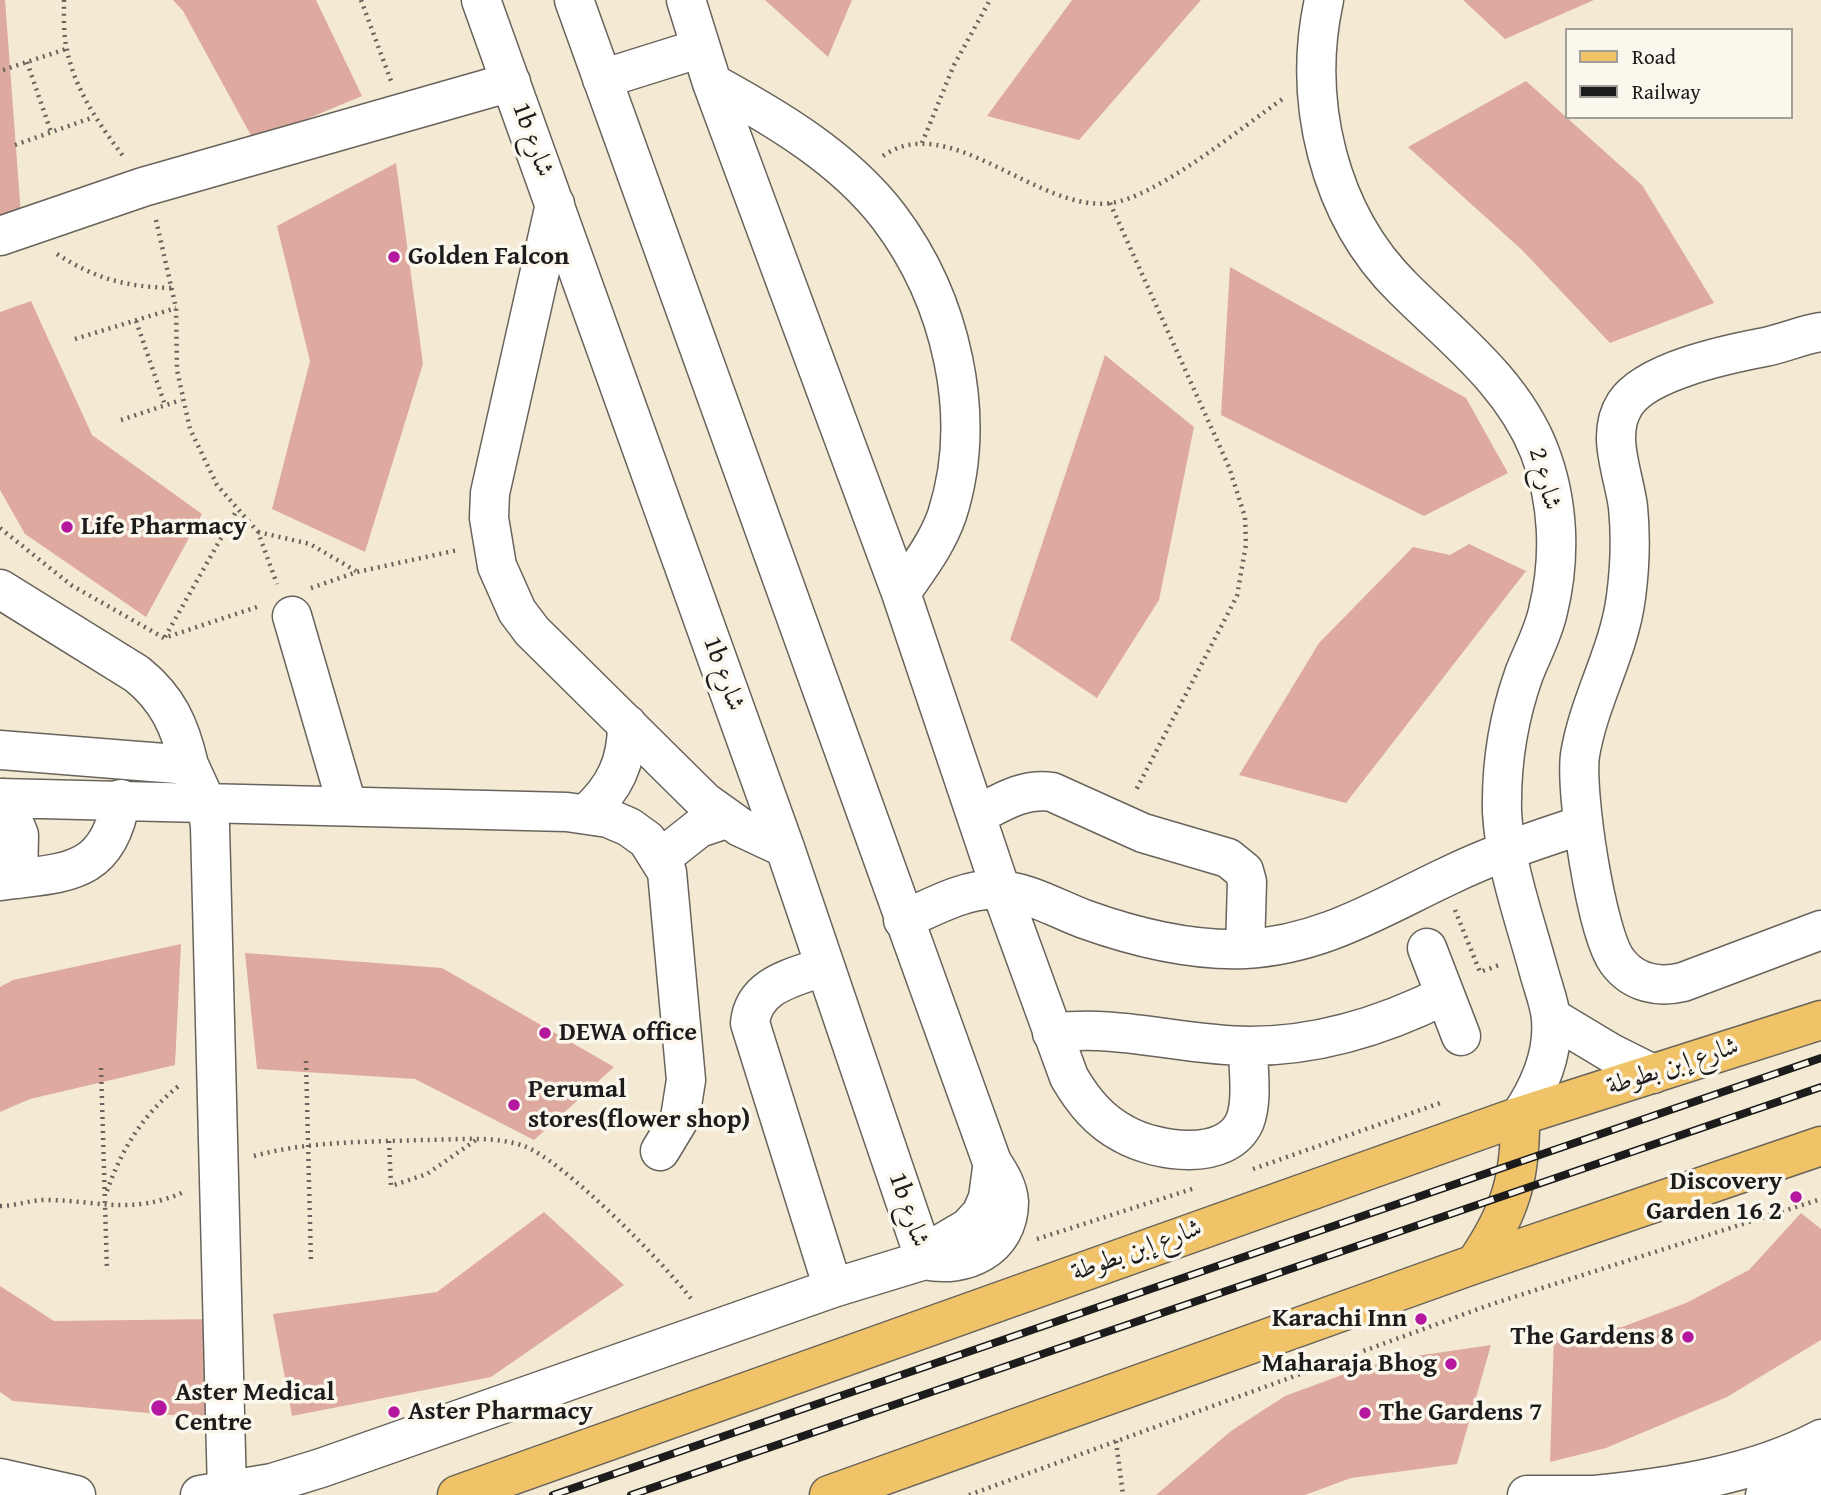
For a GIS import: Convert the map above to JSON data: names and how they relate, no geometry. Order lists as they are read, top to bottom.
{
  "streets": {
    "main road": ["شارع إبن بطوطة"],
    "street": ["1b شارع", "شارع 2"]
  },
  "crossings": [
    ["شارع 2", "شارع إبن بطوطة"]
  ],
  "places": [
    "Golden Falcon",
    "Life Pharmacy",
    "DEWA office",
    "Perumal stores(flower shop)",
    "Discovery Garden 16 2",
    "Karachi Inn",
    "The Gardens 8",
    "Maharaja Bhog",
    "Aster Medical Centre",
    "Aster Pharmacy",
    "The Gardens 7"
  ],
  "legend": ["Road", "Railway"]
}
